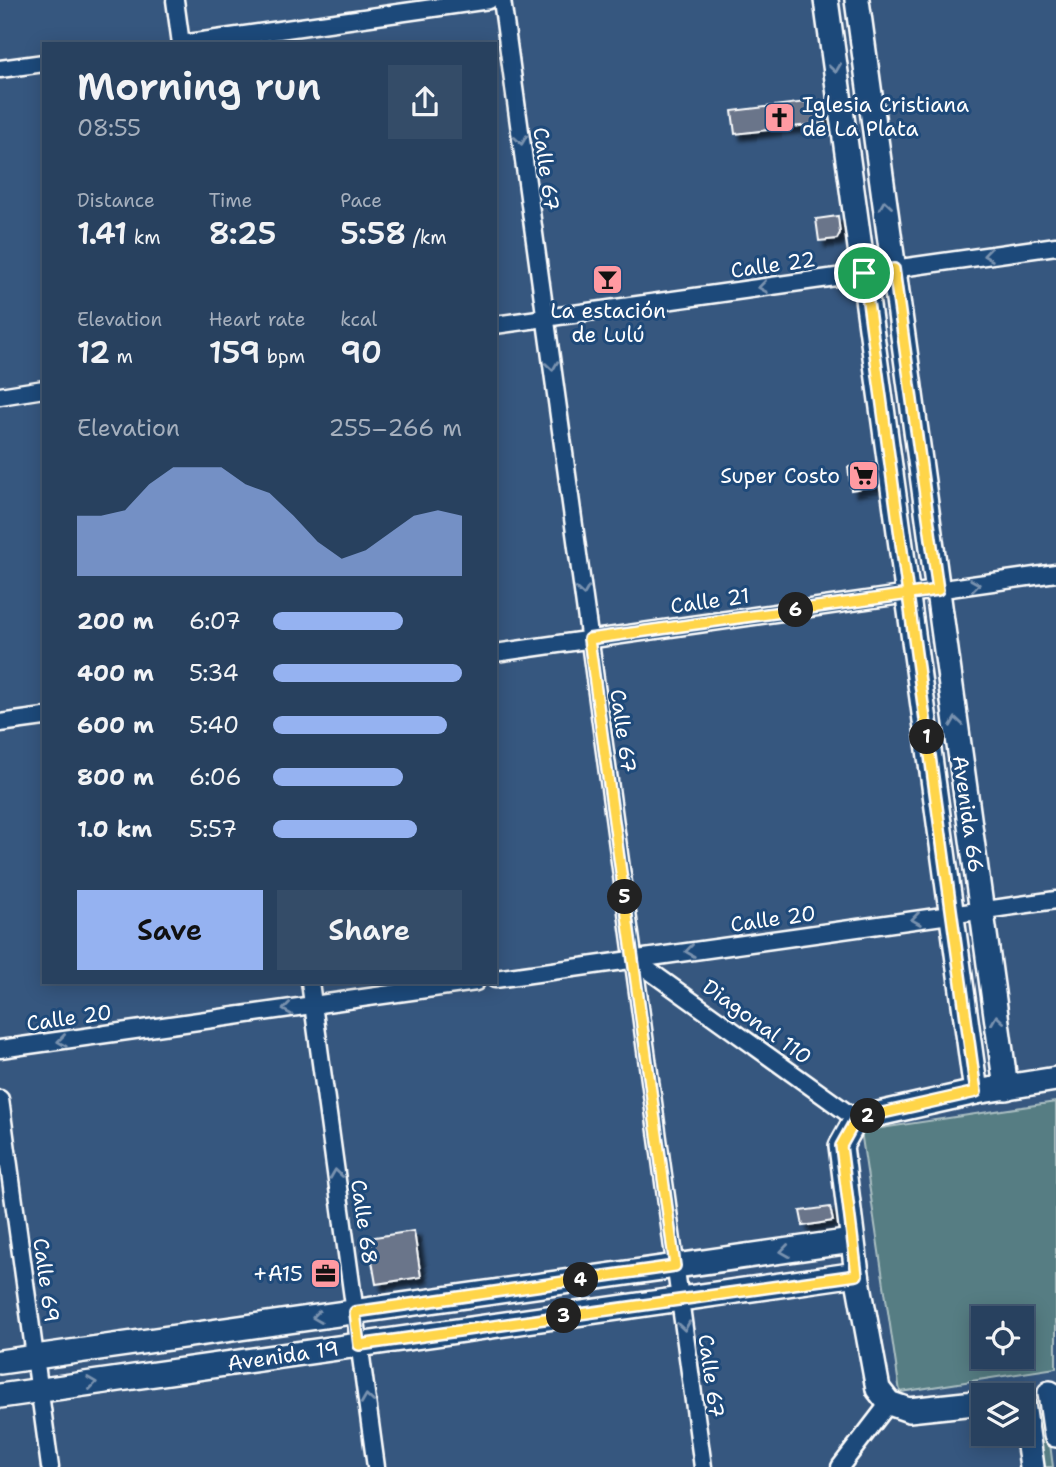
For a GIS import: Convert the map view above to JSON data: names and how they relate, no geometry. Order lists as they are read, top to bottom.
{
  "streets": {
    "main road": ["Avenida 66", "Avenida 19"],
    "street": [
      "Calle 67",
      "Calle 22",
      "Calle 21",
      "Calle 20",
      "Diagonal 110",
      "Calle 68",
      "Calle 69"
    ]
  },
  "crossings": [
    ["Calle 67", "Calle 22"],
    ["Calle 67", "Calle 21"],
    ["Calle 67", "Calle 20"],
    ["Calle 67", "Diagonal 110"],
    ["Calle 67", "Avenida 19"],
    ["Calle 22", "Avenida 66"],
    ["Calle 21", "Avenida 66"],
    ["Avenida 66", "Calle 20"],
    ["Calle 20", "Diagonal 110"],
    ["Calle 20", "Calle 68"],
    ["Calle 68", "Avenida 19"],
    ["Calle 69", "Avenida 19"]
  ],
  "one_way": [
    "Calle 67",
    "Calle 22",
    "Calle 20",
    "Calle 68"
  ],
  "places": {
    "church": ["Iglesia Cristiana de La Plata"],
    "bar": ["La estación de Lulú"],
    "supermarket": ["Super Costo"],
    "office": ["+A15"]
  },
  "page": {
    "heading": ["Morning run", "08:55"],
    "stats": [
      ["Distance", "1.41 km"],
      ["Time", "8:25"],
      ["Pace", "5:58 /km"],
      ["Elevation", "12 m"],
      ["Heart rate", "159 bpm"],
      ["kcal", "90"]
    ],
    "chart": ["Elevation", "255–266 m"],
    "pins": [
      "6",
      "1",
      "5",
      "2",
      "4",
      "3"
    ],
    "list": [
      {
        "name": "200 m",
        "note": "6:07"
      },
      {
        "name": "400 m",
        "note": "5:34"
      },
      {
        "name": "600 m",
        "note": "5:40"
      },
      {
        "name": "800 m",
        "note": "6:06"
      },
      {
        "name": "1.0 km",
        "note": "5:57"
      }
    ],
    "buttons": ["Save", "Share"]
  }
}
